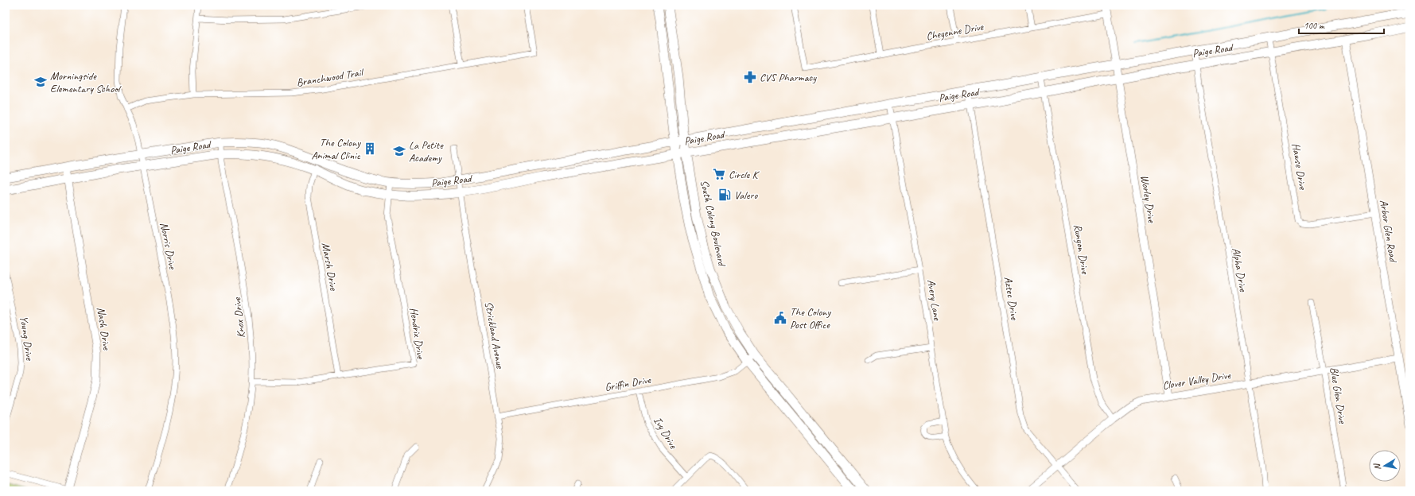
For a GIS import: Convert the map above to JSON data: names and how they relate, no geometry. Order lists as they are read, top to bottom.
{
  "streets": {
    "main road": ["Paige Road", "South Colony Boulevard"],
    "street": [
      "Cheyenne Drive",
      "Branchwood Trail",
      "Hawse Drive",
      "Worley Drive",
      "Arbor Glen Road",
      "Norris Drive",
      "Runyon Drive",
      "Marsh Drive",
      "Alpha Drive",
      "Aztec Drive",
      "Avery Lane",
      "Knox Drive",
      "Nash Drive",
      "Hendrix Drive",
      "Strickland Avenue",
      "Young Drive",
      "Clover Valley Drive",
      "Griffin Drive",
      "Blue Glen Drive",
      "Ivy Drive"
    ]
  },
  "crossings": [
    ["Cheyenne Drive", "Worley Drive"],
    ["Paige Road", "Hawse Drive"],
    ["Paige Road", "Worley Drive"],
    ["Paige Road", "South Colony Boulevard"],
    ["Paige Road", "Arbor Glen Road"],
    ["Paige Road", "Norris Drive"],
    ["Paige Road", "Runyon Drive"],
    ["Paige Road", "Marsh Drive"],
    ["Paige Road", "Alpha Drive"],
    ["Paige Road", "Aztec Drive"],
    ["Paige Road", "Avery Lane"],
    ["Paige Road", "Knox Drive"],
    ["Paige Road", "Nash Drive"],
    ["Paige Road", "Hendrix Drive"],
    ["Paige Road", "Strickland Avenue"],
    ["Branchwood Trail", "Norris Drive"],
    ["Hawse Drive", "Arbor Glen Road"],
    ["Worley Drive", "Clover Valley Drive"],
    ["South Colony Boulevard", "Griffin Drive"],
    ["Arbor Glen Road", "Clover Valley Drive"],
    ["Runyon Drive", "Clover Valley Drive"],
    ["Marsh Drive", "Hendrix Drive"],
    ["Alpha Drive", "Clover Valley Drive"],
    ["Aztec Drive", "Clover Valley Drive"],
    ["Knox Drive", "Hendrix Drive"],
    ["Strickland Avenue", "Griffin Drive"],
    ["Clover Valley Drive", "Blue Glen Drive"],
    ["Griffin Drive", "Ivy Drive"]
  ],
  "places": {
    "pharmacy": ["CVS Pharmacy"],
    "school or university": ["Morningside Elementary School", "La Petite Academy"],
    "building": ["The Colony Animal Clinic"],
    "supermarket": ["Circle K"],
    "fuel station": ["Valero"],
    "public building": ["The Colony Post Office"]
  },
  "scale_bar": "100 m",
  "north": "left"
}
